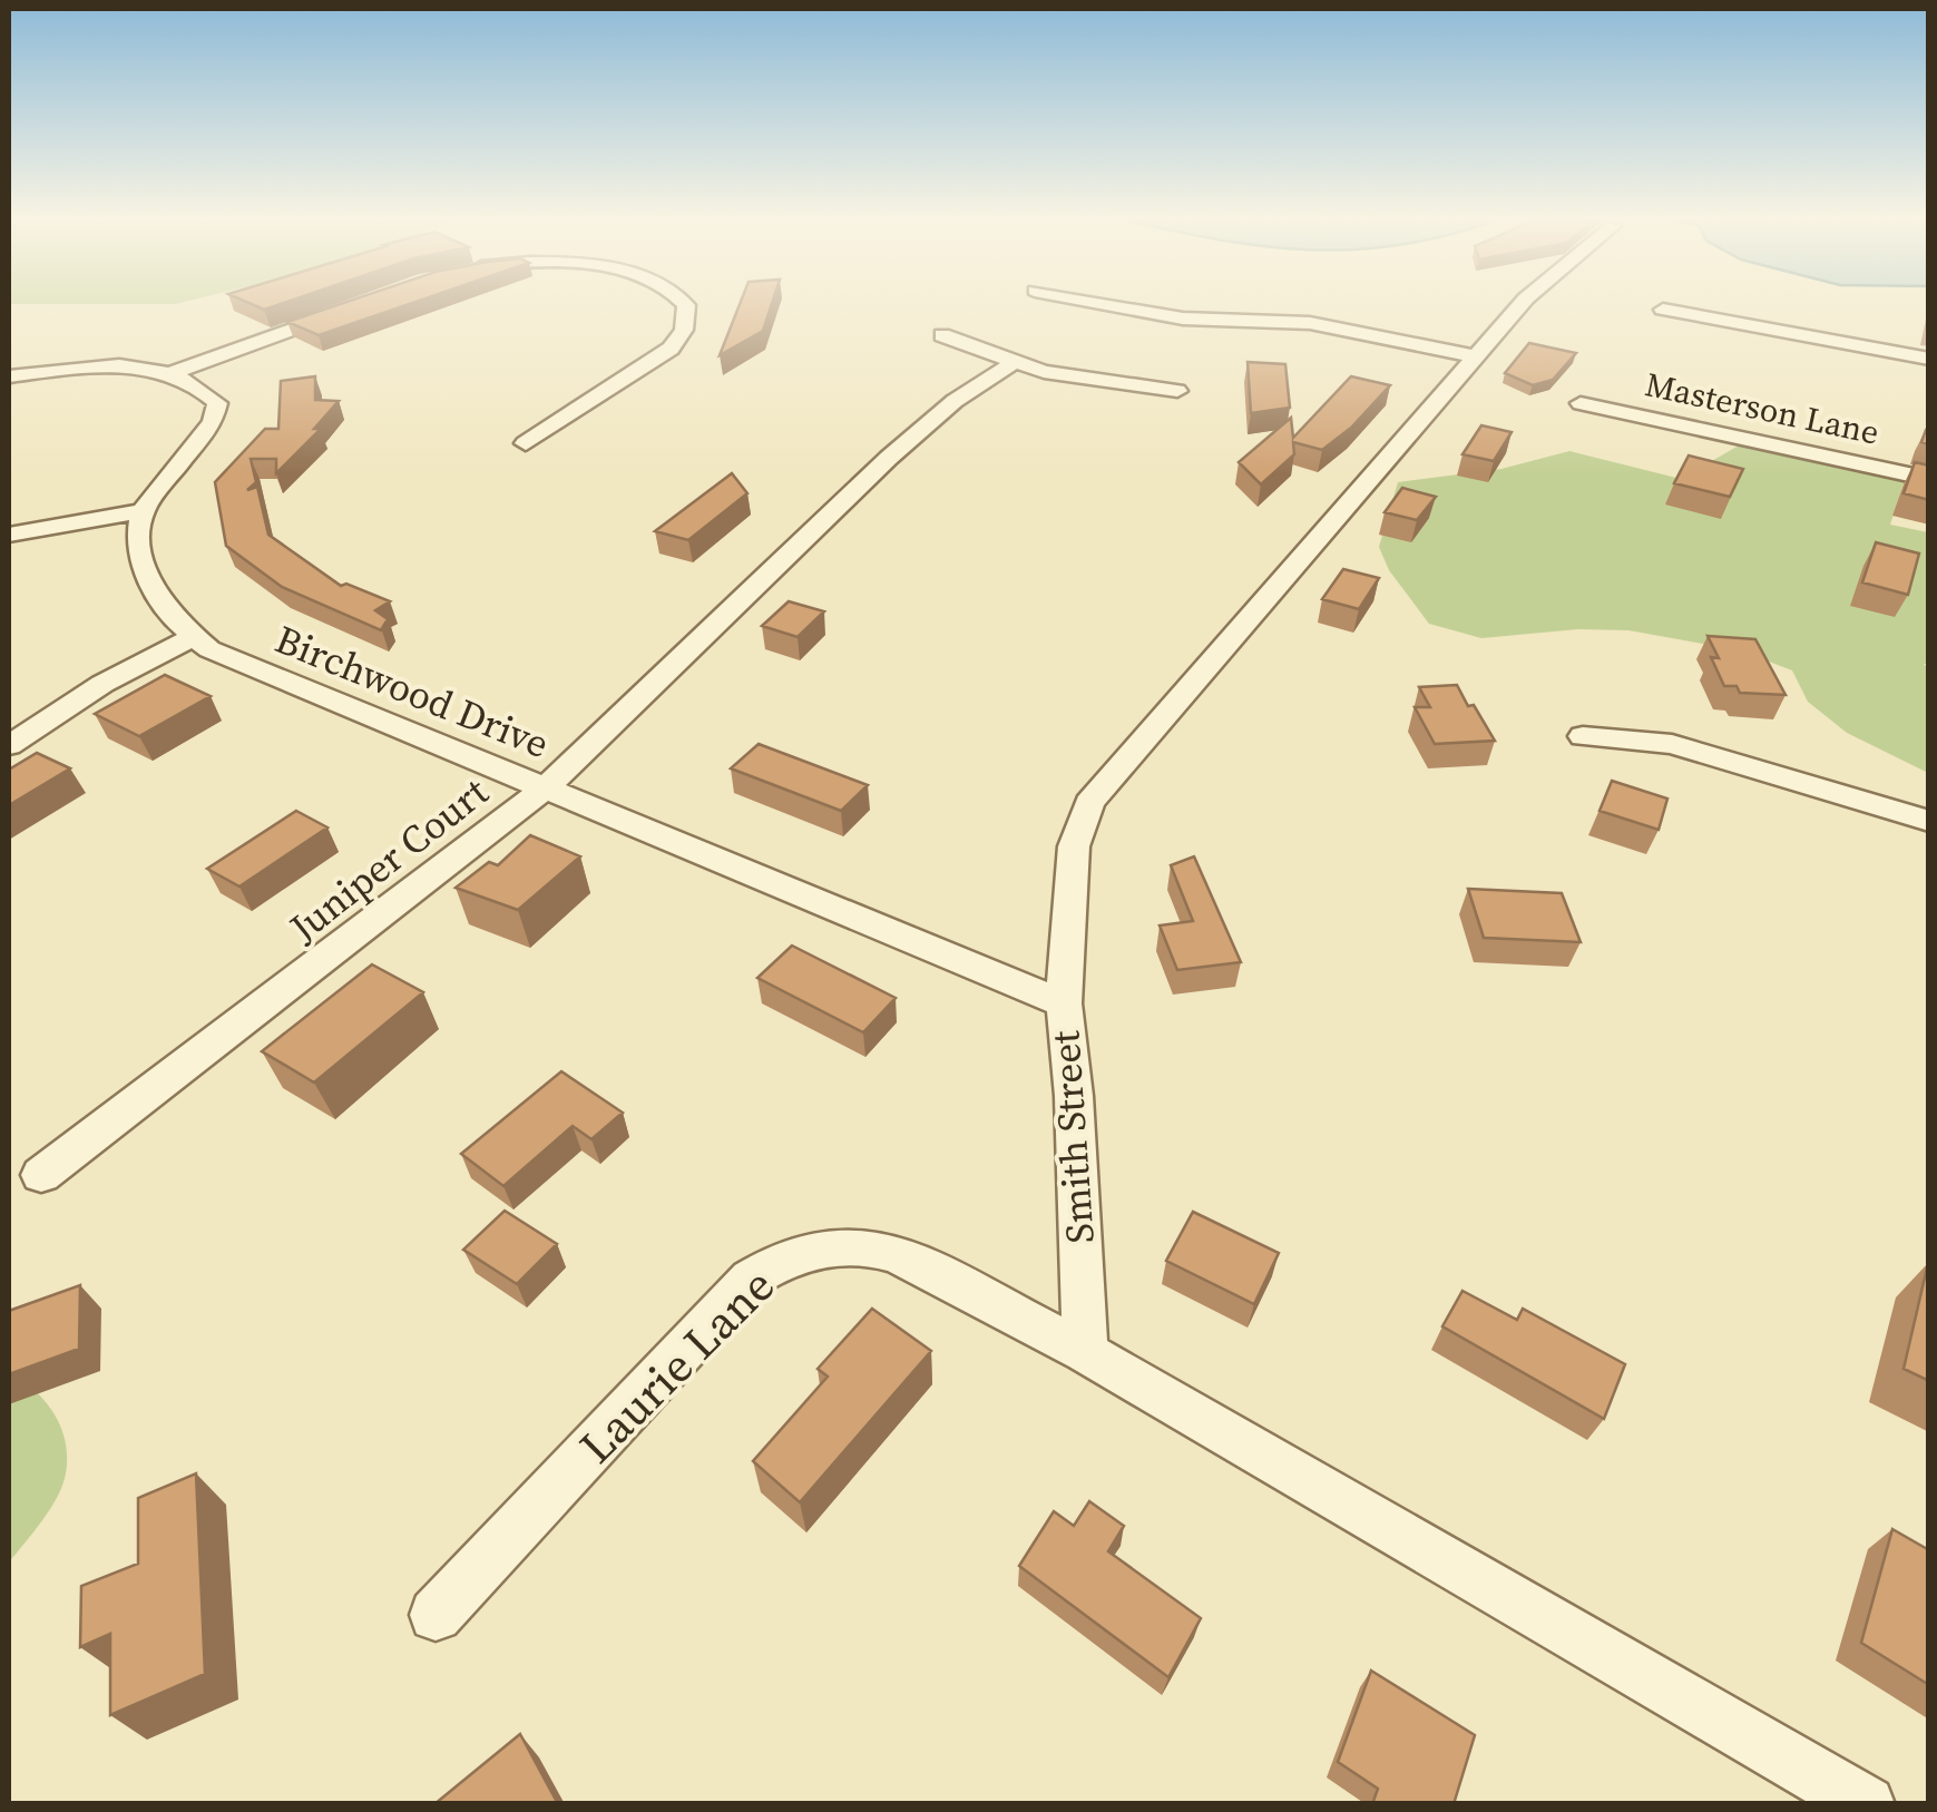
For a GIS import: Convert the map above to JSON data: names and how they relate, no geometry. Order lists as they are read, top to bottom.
{
  "streets": {
    "street": [
      "Masterson Lane",
      "Birchwood Drive",
      "Juniper Court",
      "Smith Street",
      "Laurie Lane"
    ]
  },
  "crossings": [
    ["Birchwood Drive", "Juniper Court"],
    ["Birchwood Drive", "Smith Street"],
    ["Smith Street", "Laurie Lane"]
  ]
}
